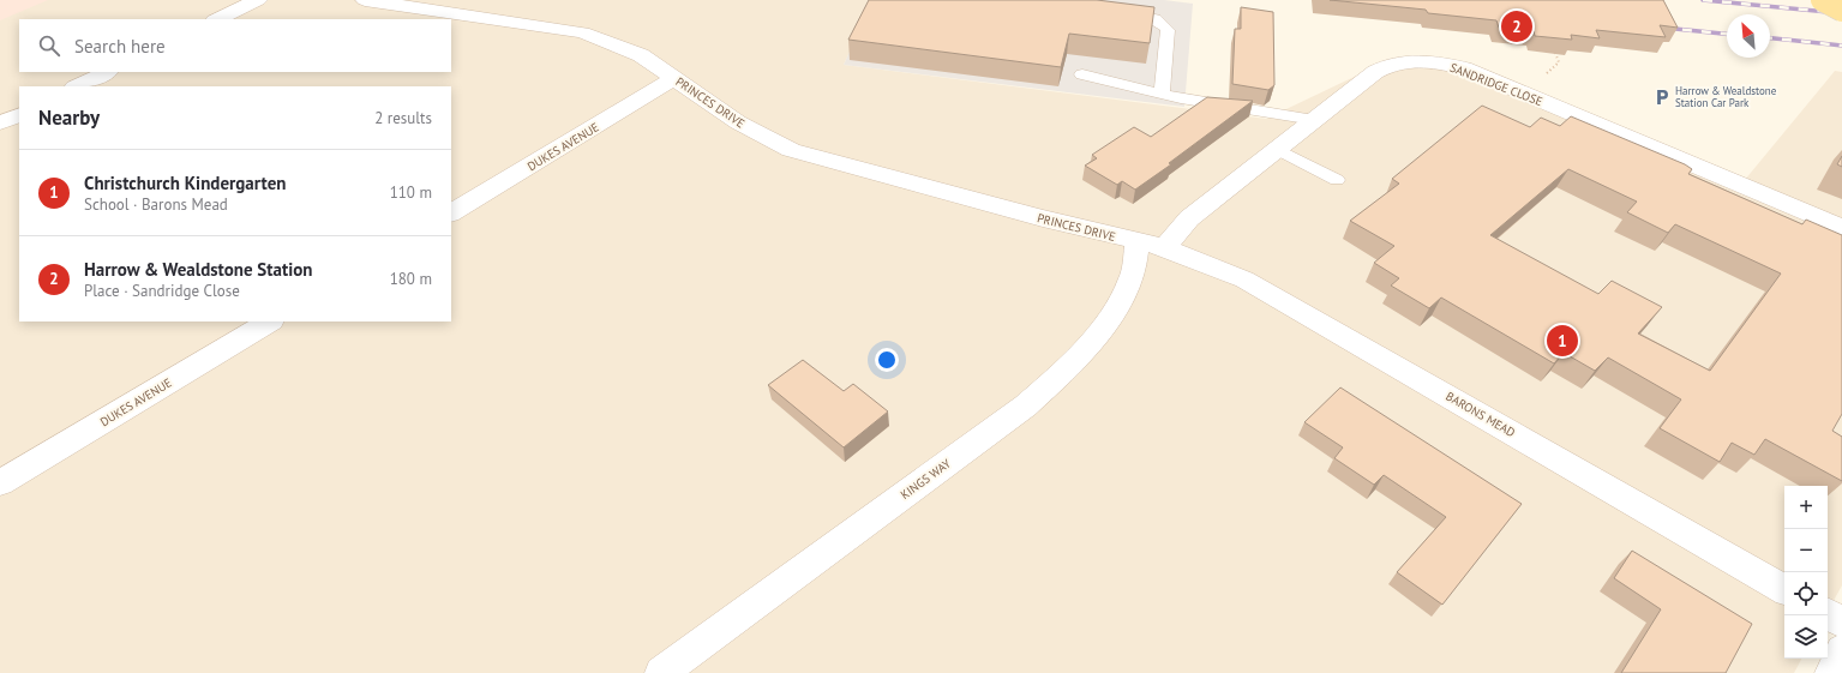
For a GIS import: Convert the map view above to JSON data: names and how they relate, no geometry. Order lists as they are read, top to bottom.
{
  "streets": {
    "street": [
      "SANDRIDGE CLOSE",
      "PRINCES DRIVE",
      "DUKES AVENUE",
      "BARONS MEAD",
      "KINGS WAY"
    ]
  },
  "crossings": [
    ["SANDRIDGE CLOSE", "PRINCES DRIVE"],
    ["SANDRIDGE CLOSE", "BARONS MEAD"],
    ["PRINCES DRIVE", "DUKES AVENUE"],
    ["PRINCES DRIVE", "BARONS MEAD"],
    ["PRINCES DRIVE", "KINGS WAY"]
  ],
  "places": {
    "parking": ["Harrow & Wealdstone Station Car Park"]
  },
  "north": "top left",
  "page": {
    "pins": ["2", "1"],
    "search": "Search here",
    "heading": ["Nearby", "2 results"],
    "list": [
      {
        "mark": "1",
        "name": "Christchurch Kindergarten",
        "note": "School · Barons Mead",
        "value": "110 m"
      },
      {
        "mark": "2",
        "name": "Harrow & Wealdstone Station",
        "note": "Place · Sandridge Close",
        "value": "180 m"
      }
    ],
    "map_buttons": ["+", "−"]
  }
}
